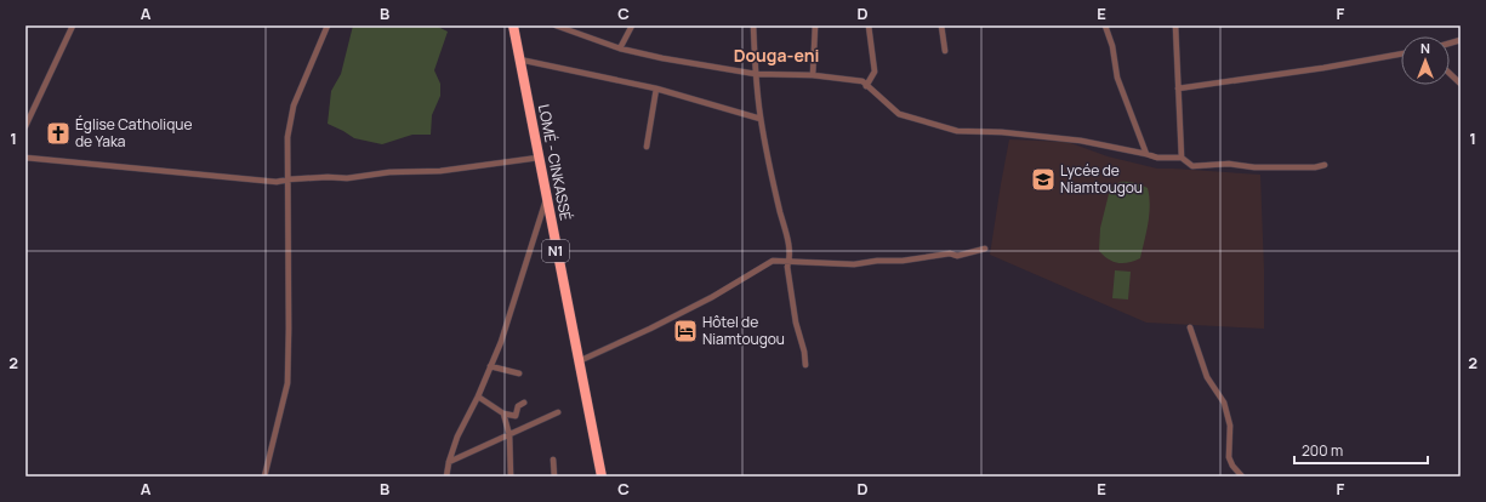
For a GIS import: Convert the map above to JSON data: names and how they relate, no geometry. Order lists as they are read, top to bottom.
{
  "streets": {
    "highway": ["LOMÉ - CINKASSÉ", "N1"]
  },
  "districts": ["Douga-eni"],
  "places": {
    "church": ["Église Catholique de Yaka"],
    "school or university": ["Lycée de Niamtougou"],
    "hotel": ["Hôtel de Niamtougou"]
  },
  "scale_bar": "200 m",
  "north": "top",
  "grid": {
    "columns": [
      "A",
      "B",
      "C",
      "D",
      "E",
      "F"
    ],
    "rows": ["1", "2"]
  }
}
